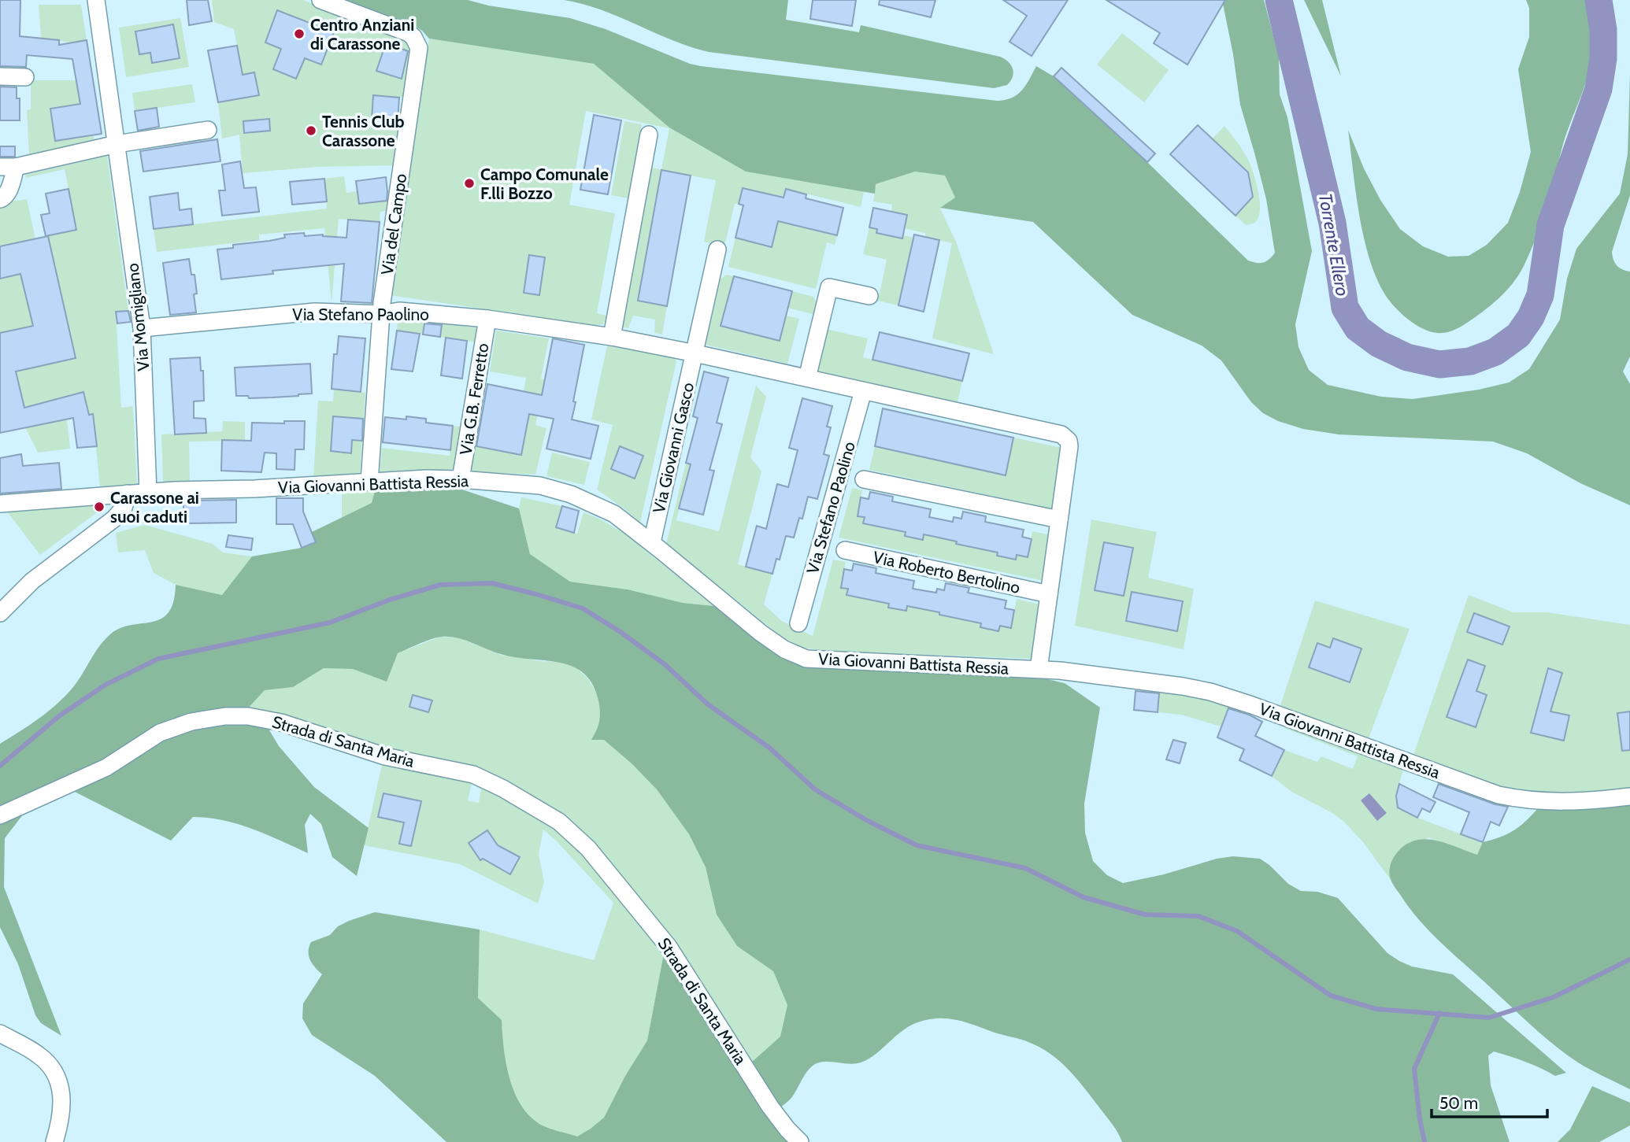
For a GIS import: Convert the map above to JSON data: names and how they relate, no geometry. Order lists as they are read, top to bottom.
{
  "streets": {
    "street": [
      "Via del Campo",
      "Via Stefano Paolino",
      "Via Momigliano",
      "Via G.B. Ferretto",
      "Via Giovanni Gasco",
      "Via Giovanni Battista Ressia",
      "Via Roberto Bertolino",
      "Strada di Santa Maria"
    ]
  },
  "crossings": [
    ["Via del Campo", "Via Stefano Paolino"],
    ["Via del Campo", "Via Giovanni Battista Ressia"],
    ["Via Stefano Paolino", "Via Momigliano"],
    ["Via Stefano Paolino", "Via G.B. Ferretto"],
    ["Via Stefano Paolino", "Via Giovanni Gasco"],
    ["Via Momigliano", "Via Giovanni Battista Ressia"],
    ["Via G.B. Ferretto", "Via Giovanni Battista Ressia"],
    ["Via Giovanni Gasco", "Via Giovanni Battista Ressia"]
  ],
  "water": ["Torrente Ellero"],
  "places": [
    "Centro Anziani di Carassone",
    "Tennis Club Carassone",
    "Campo Comunale F.lli Bozzo",
    "Carassone ai suoi caduti"
  ],
  "scale_bar": "50 m"
}
